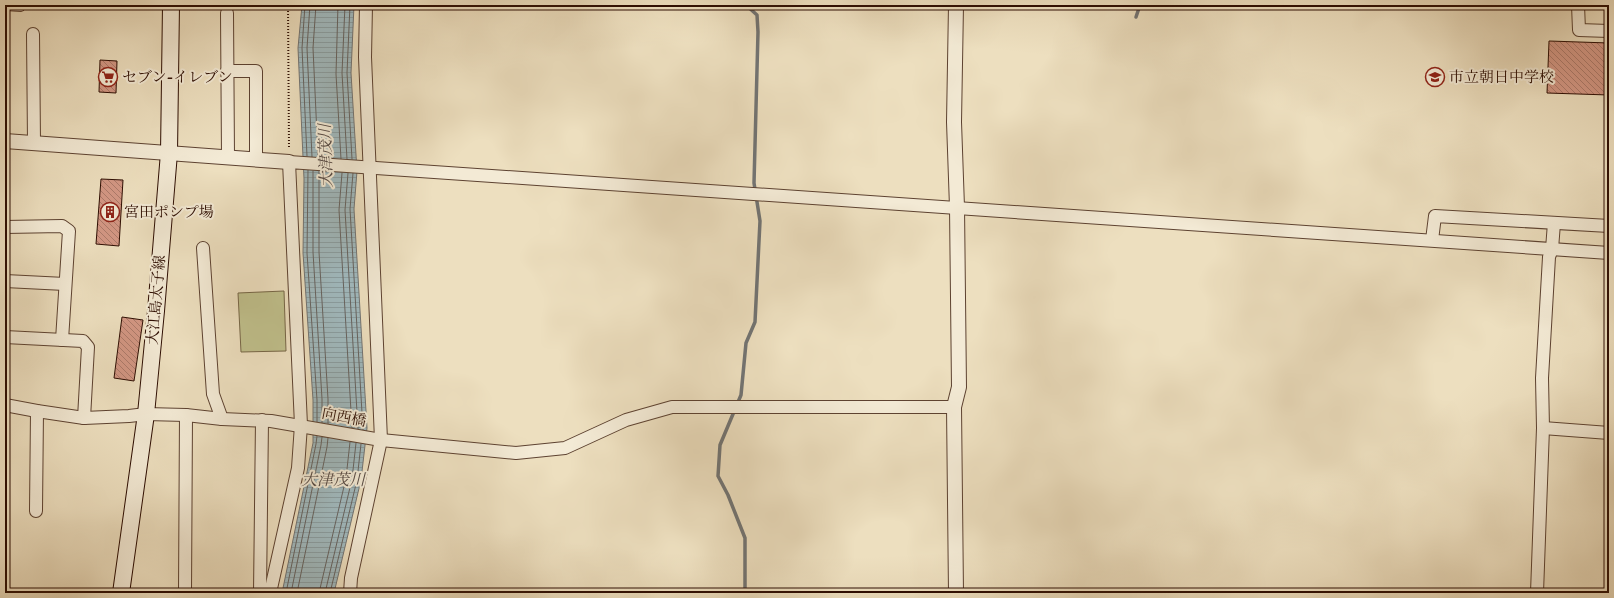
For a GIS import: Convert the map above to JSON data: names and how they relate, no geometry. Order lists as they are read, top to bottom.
{
  "streets": {
    "main road": ["大江島太子線"],
    "street": ["向西橋"]
  },
  "crossings": [
    ["大江島太子線", "向西橋"]
  ],
  "water": ["大津茂川"],
  "places": {
    "supermarket": ["セブン-イレブン"],
    "school or university": ["市立朝日中学校"],
    "building": ["宮田ポンプ場"]
  }
}
